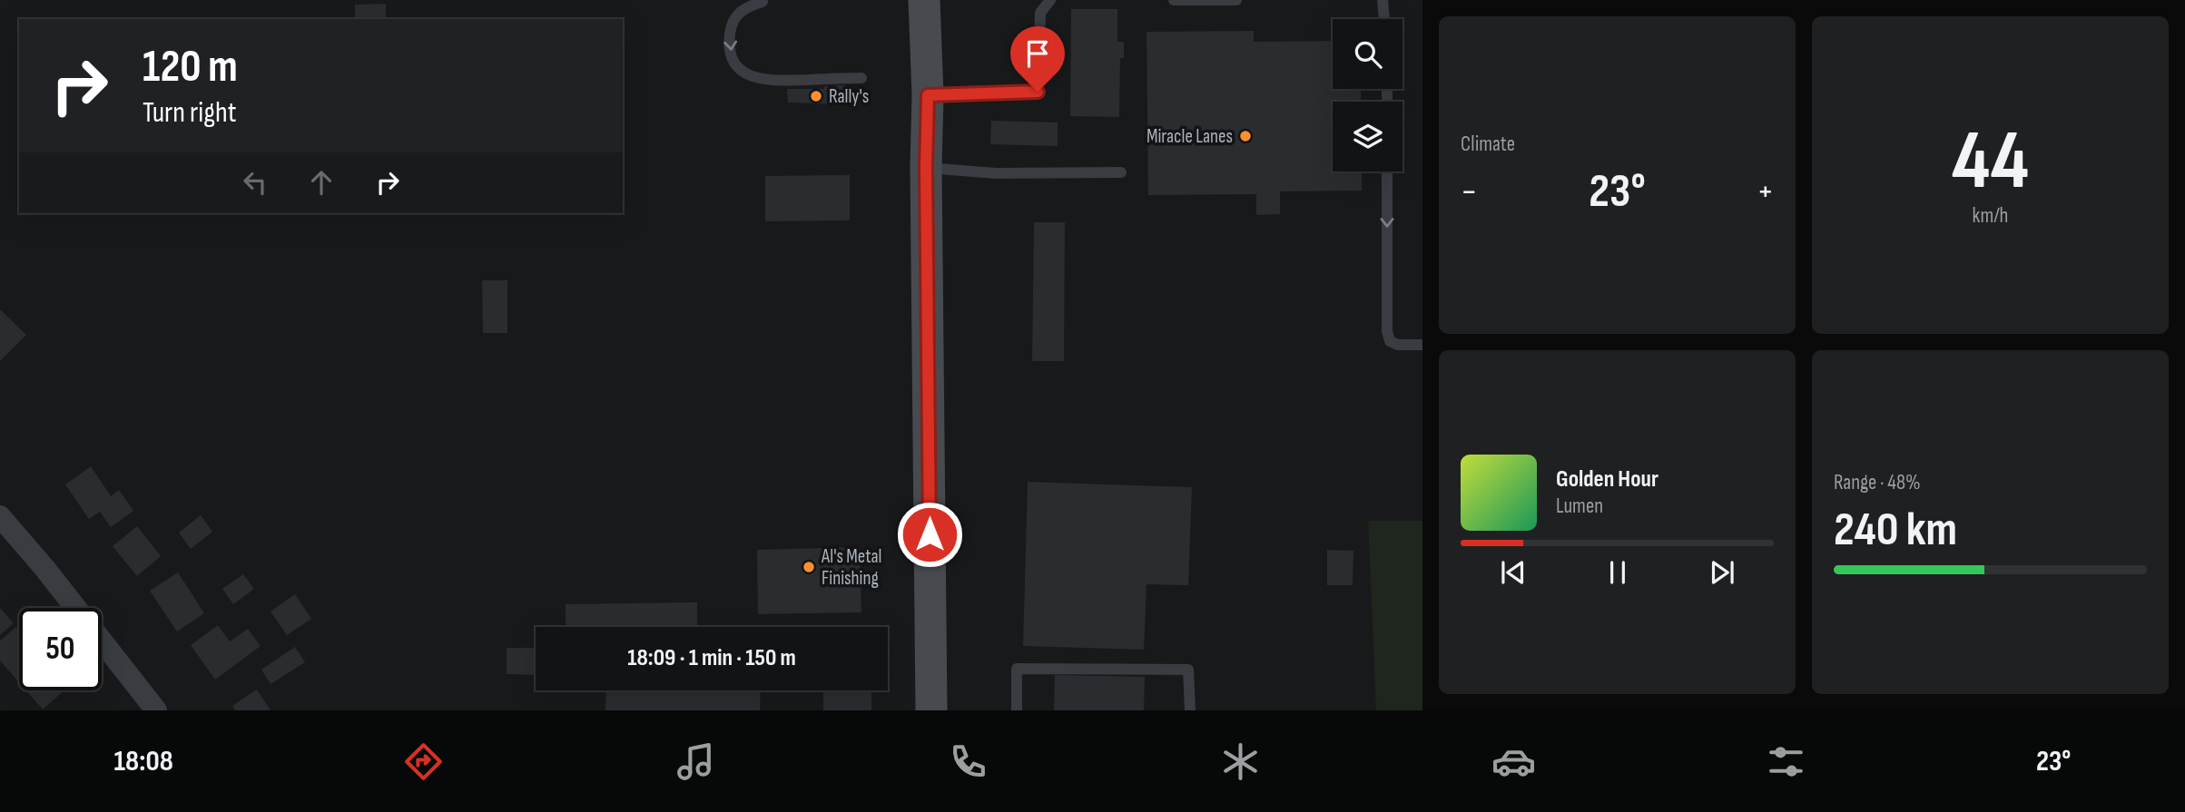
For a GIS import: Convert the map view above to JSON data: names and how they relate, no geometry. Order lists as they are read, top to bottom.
{
  "places": ["Rally's", "Miracle Lanes", "Al's Metal Finishing"],
  "page": {
    "tile": [
      "Climate",
      ["44", "km/h"],
      ["Range · 48%", "240 km"]
    ],
    "turn": ["120 m", "Turn right"],
    "heat": ["−", "23°", "+"],
    "song": ["Golden Hour", "Lumen"],
    "limit": "50",
    "trip": "18:09 · 1 min · 150 m",
    "tabs": ["18:08", "23°"]
  }
}
